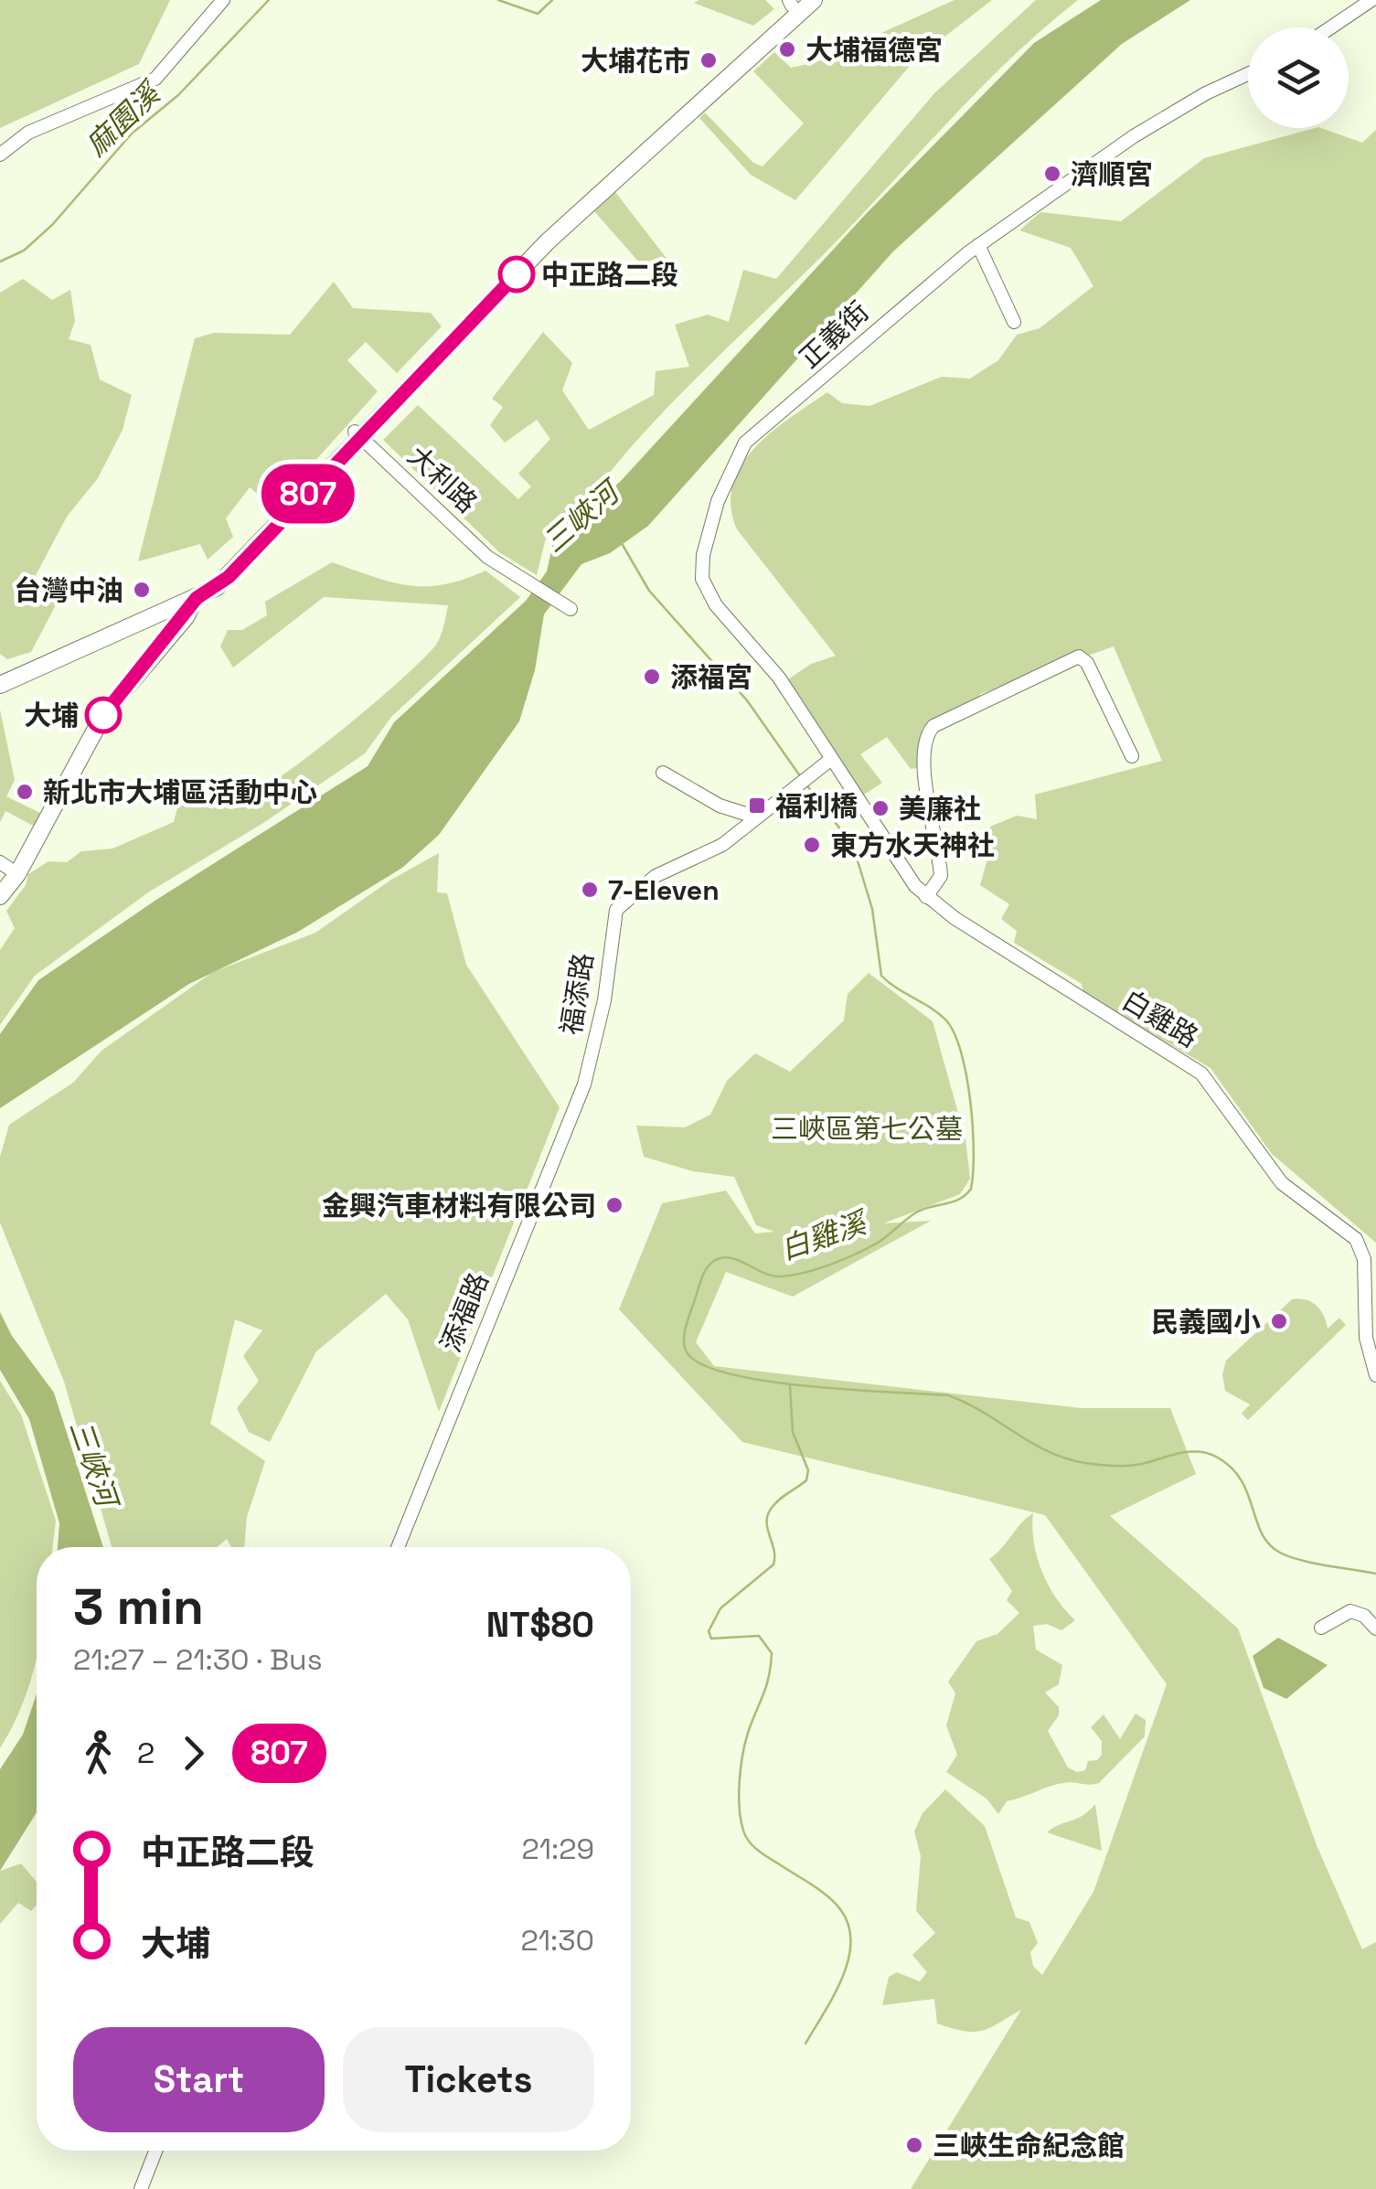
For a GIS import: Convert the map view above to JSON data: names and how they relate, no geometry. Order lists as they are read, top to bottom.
{
  "streets": {
    "street": [
      "正義街",
      "大利路",
      "福添路",
      "白雞路",
      "添福路"
    ]
  },
  "crossings": [
    ["正義街", "白雞路"],
    ["福添路", "添福路"]
  ],
  "water": ["麻園溪", "三峽河", "白雞溪"],
  "parks": ["三峽區第七公墓"],
  "places": {
    "other": [
      "大埔福德宮",
      "大埔花市",
      "濟順宮",
      "中正路二段",
      "台灣中油",
      "添福宮",
      "大埔",
      "新北市大埔區活動中心",
      "美廉社",
      "東方水天神社",
      "7-Eleven",
      "金興汽車材料有限公司",
      "民義國小",
      "三峽生命紀念館"
    ],
    "transit": ["福利橋"]
  },
  "lines": ["bus line 807"],
  "page": {
    "on_map": "807",
    "heading": ["3 min", "21:27 – 21:30 · Bus", "NT$80"],
    "legs": ["2", "807"],
    "list": [
      {
        "name": "中正路二段",
        "value": "21:29"
      },
      {
        "name": "大埔",
        "value": "21:30"
      }
    ],
    "buttons": ["Start", "Tickets"]
  }
}
